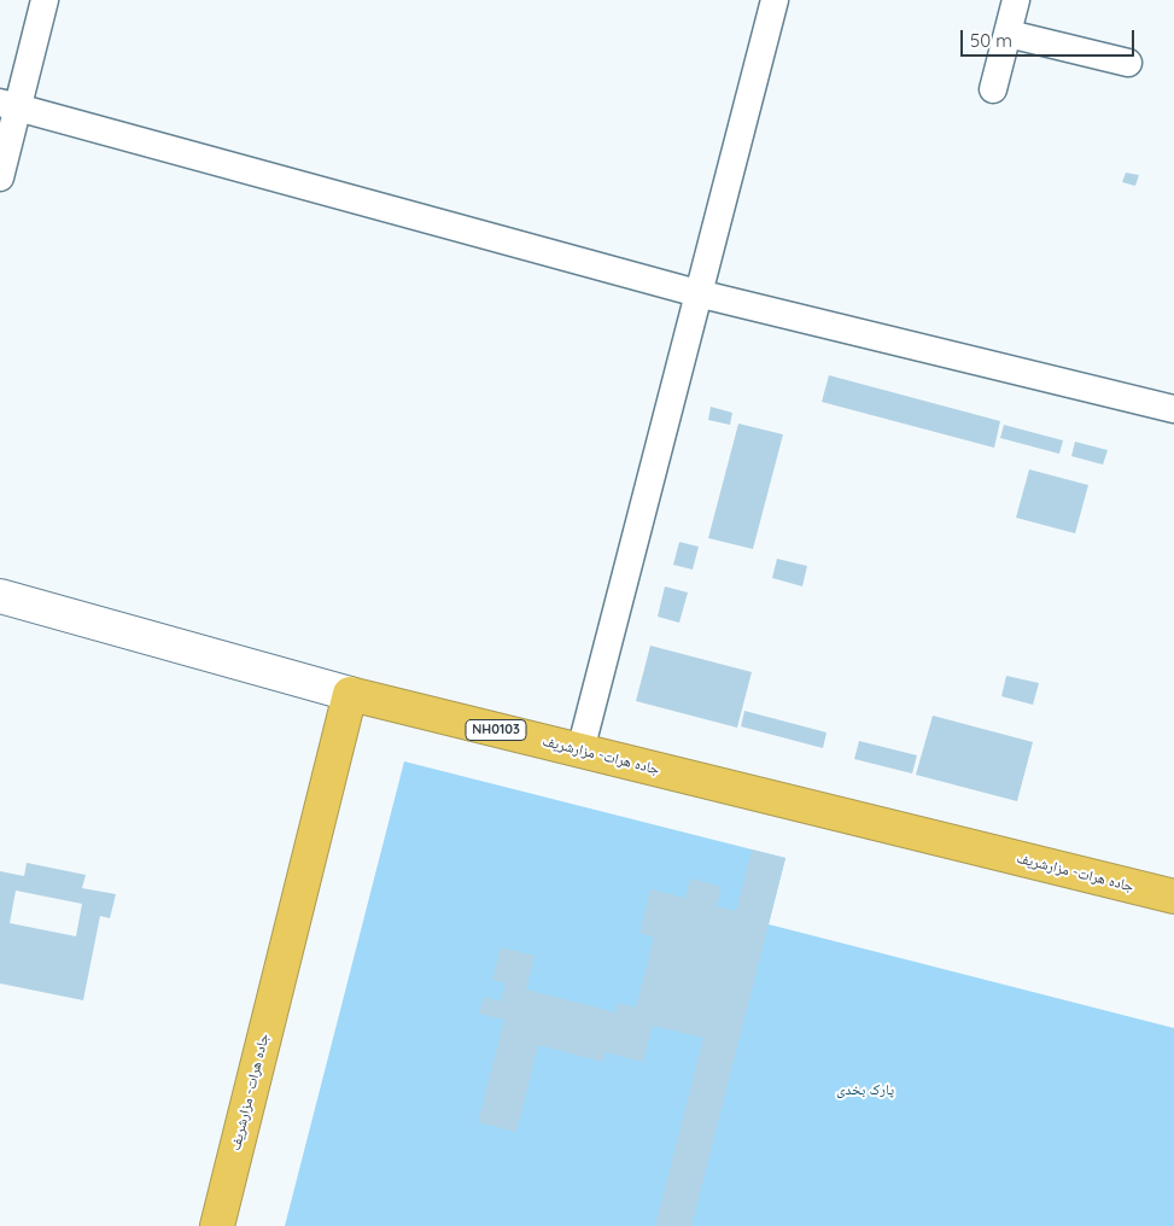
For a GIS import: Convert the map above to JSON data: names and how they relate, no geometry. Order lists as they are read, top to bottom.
{
  "streets": {
    "highway": ["NH0103", "جاده هرات- مزارشریف"]
  },
  "parks": ["پارک بخدی"],
  "scale_bar": "50 m"
}
